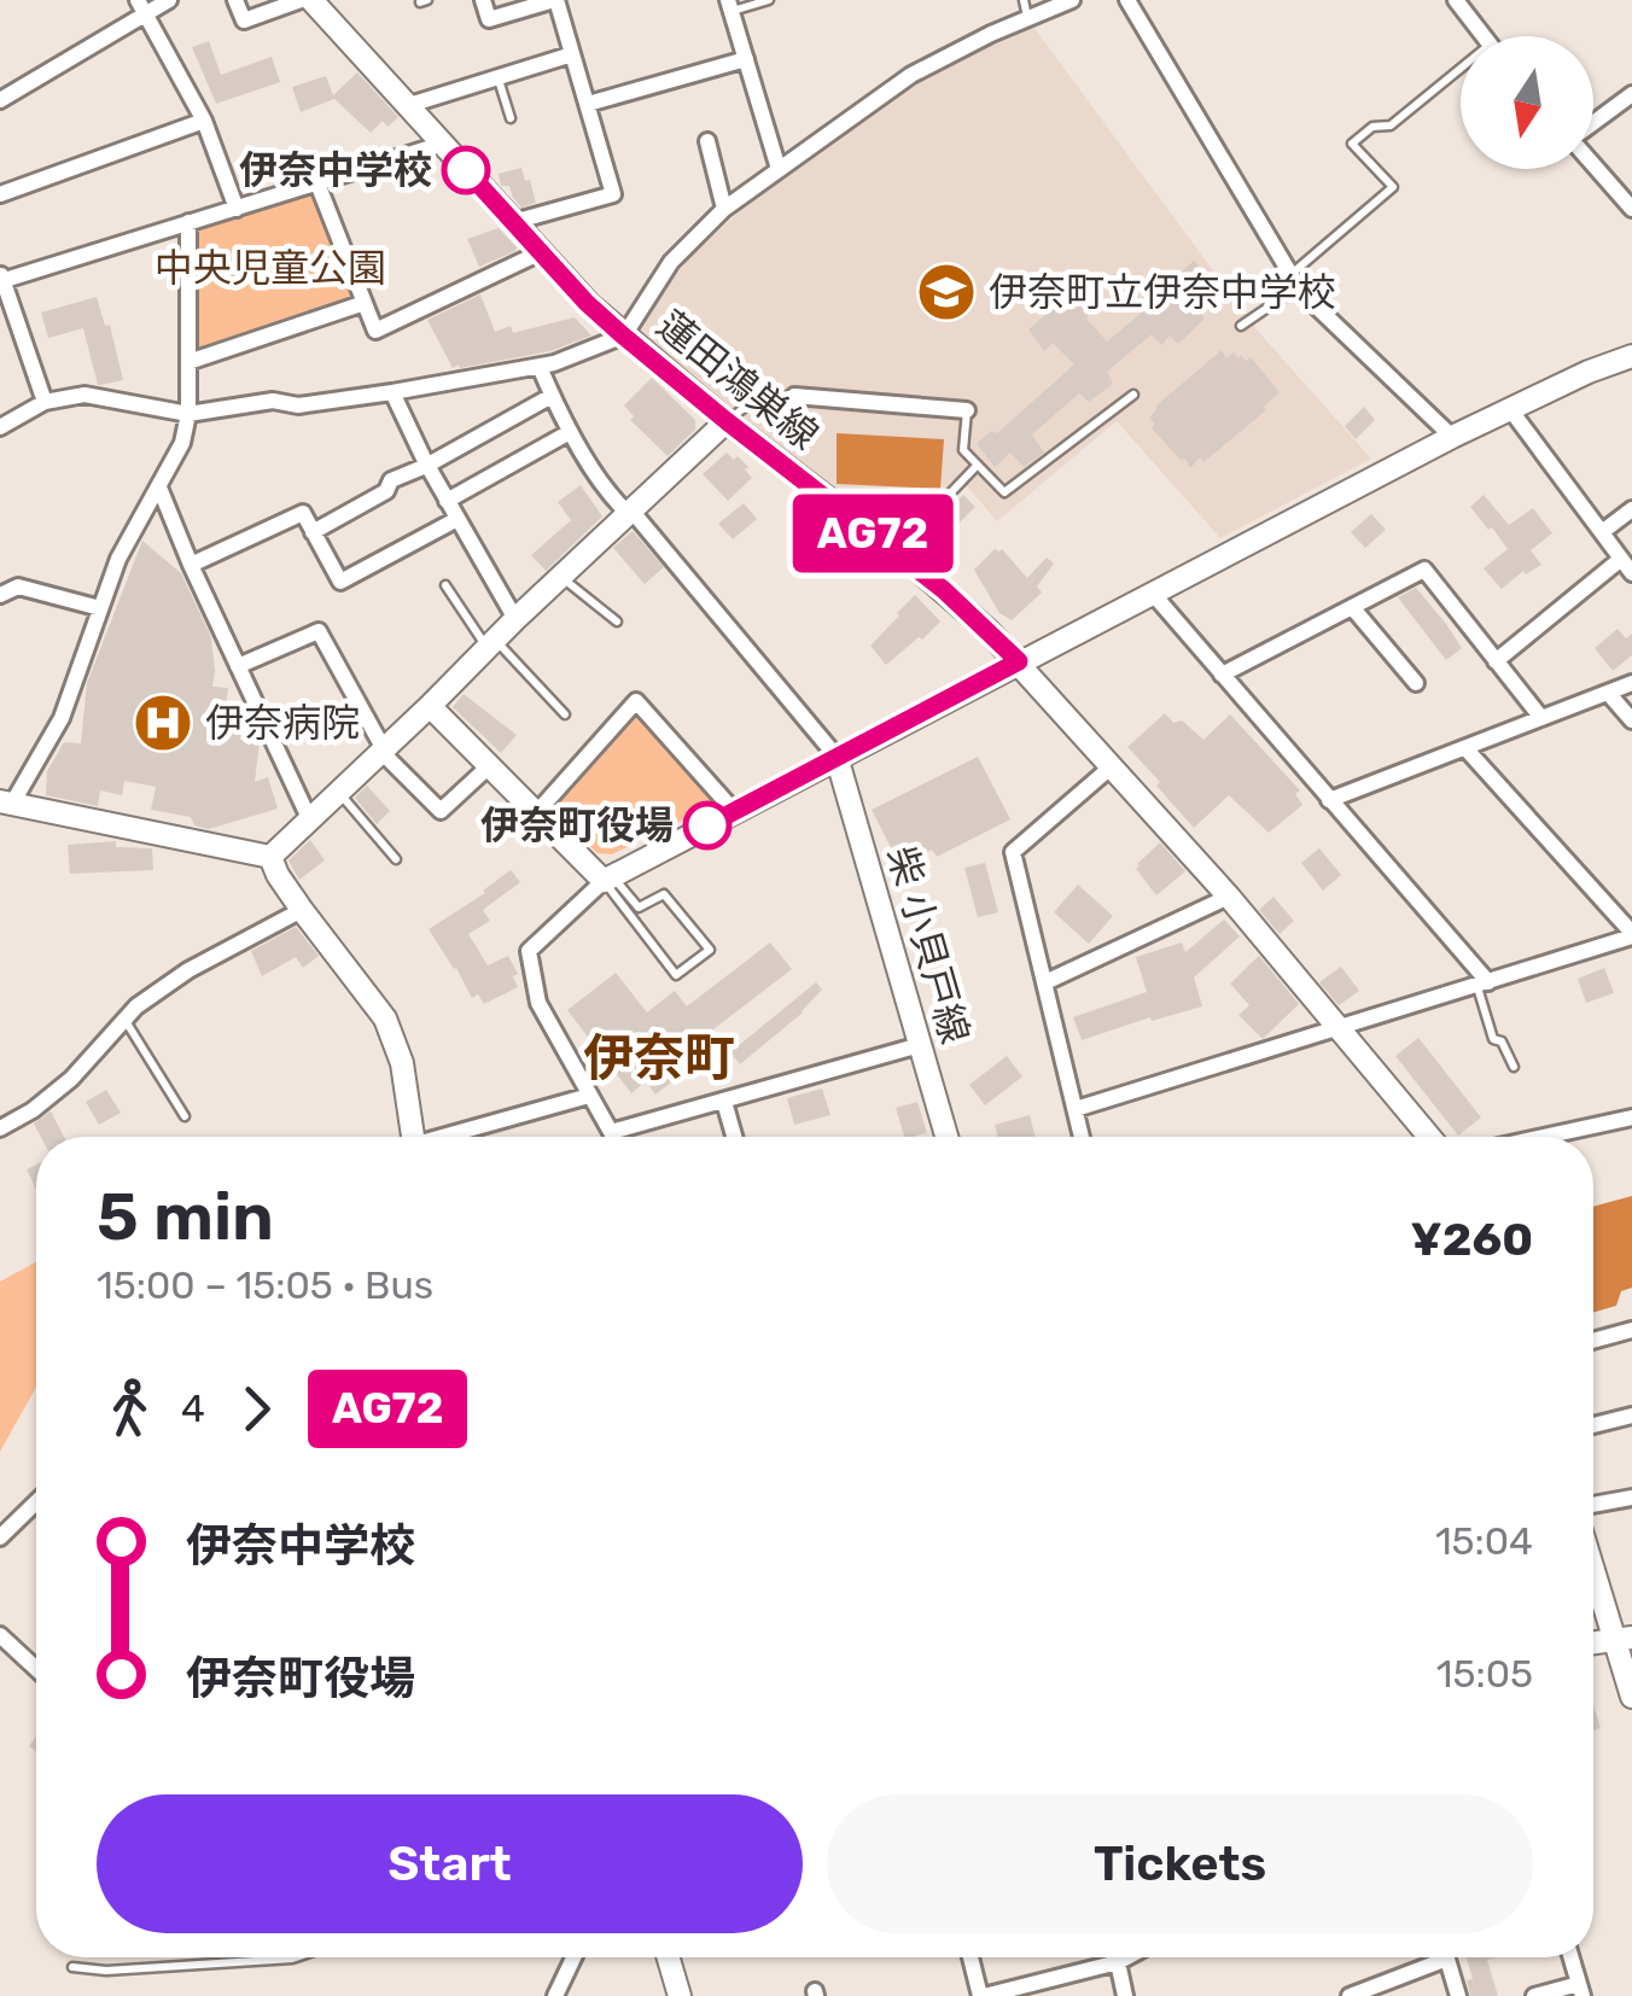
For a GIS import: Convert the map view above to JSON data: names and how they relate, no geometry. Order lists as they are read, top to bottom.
{
  "streets": {
    "street": ["蓮田鴻巣線", "柴 小貝戸線"]
  },
  "districts": ["伊奈町"],
  "parks": ["中央児童公園"],
  "places": {
    "other": ["伊奈中学校", "伊奈町役場"],
    "school or university": ["伊奈町立伊奈中学校"],
    "hospital": ["伊奈病院"]
  },
  "lines": ["bus line AG72"],
  "north": "bottom",
  "page": {
    "on_map": "AG72",
    "heading": ["5 min", "15:00 – 15:05 · Bus", "¥260"],
    "legs": ["4", "AG72"],
    "list": [
      {
        "name": "伊奈中学校",
        "value": "15:04"
      },
      {
        "name": "伊奈町役場",
        "value": "15:05"
      }
    ],
    "buttons": ["Start", "Tickets"]
  }
}
